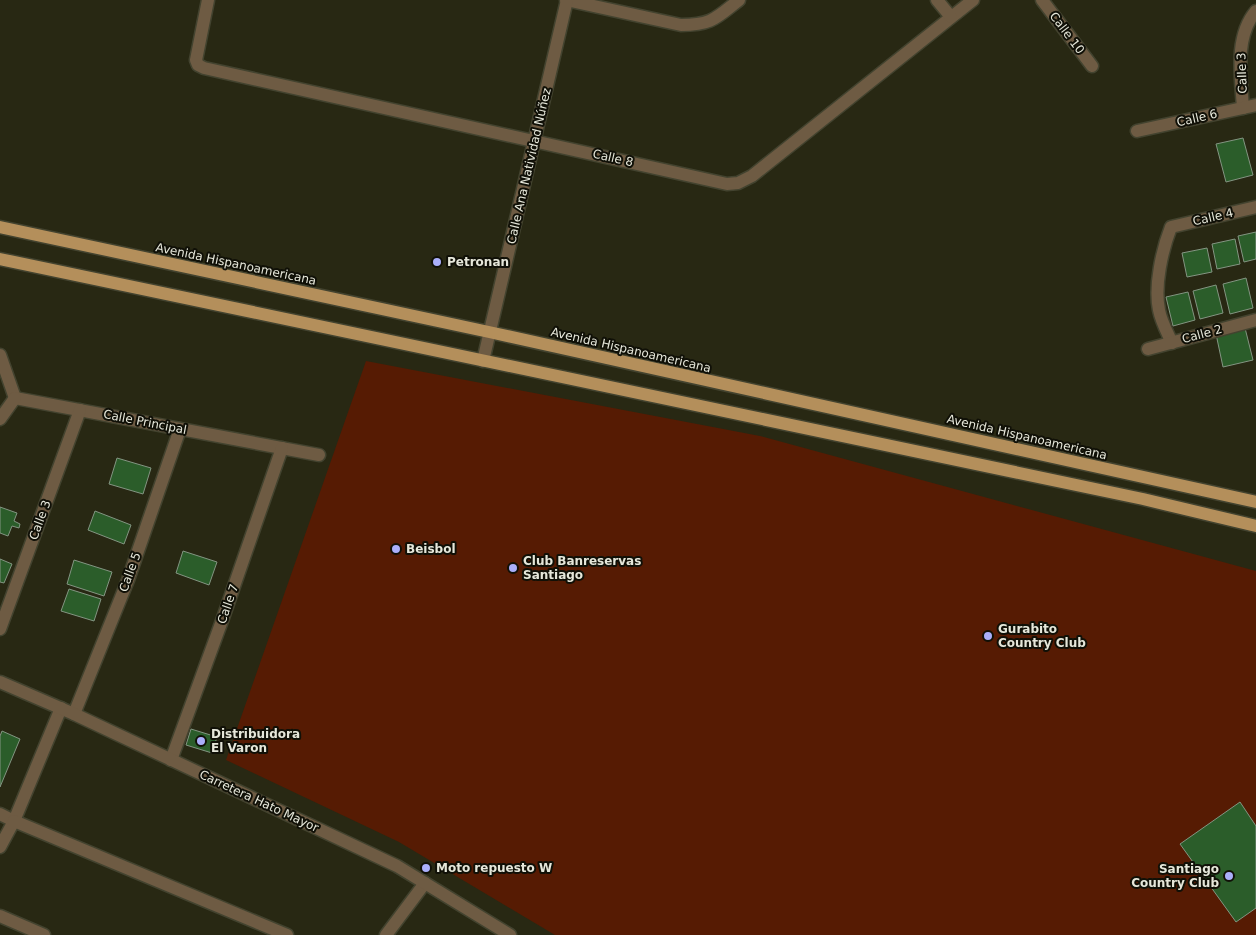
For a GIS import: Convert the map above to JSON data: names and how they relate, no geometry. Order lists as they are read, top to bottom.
{
  "streets": {
    "main road": ["Avenida Hispanoamericana"],
    "street": [
      "Calle 10",
      "Calle 3",
      "Calle 6",
      "Calle 8",
      "Calle Ana Natividad Núñez",
      "Calle 4",
      "Calle 2",
      "Calle Principal",
      "Calle 5",
      "Calle 7",
      "Carretera Hato Mayor"
    ]
  },
  "crossings": [
    ["Calle 3", "Calle 6"],
    ["Calle 3", "Calle Principal"],
    ["Calle 8", "Calle Ana Natividad Núñez"],
    ["Calle Ana Natividad Núñez", "Avenida Hispanoamericana"],
    ["Calle 4", "Calle 2"],
    ["Calle Principal", "Calle 5"],
    ["Calle Principal", "Calle 7"],
    ["Calle 5", "Carretera Hato Mayor"],
    ["Calle 7", "Carretera Hato Mayor"]
  ],
  "places": [
    "Petronan",
    "Beisbol",
    "Club Banreservas Santiago",
    "Gurabito Country Club",
    "Distribuidora El Varon",
    "Moto repuesto W",
    "Santiago Country Club"
  ]
}
